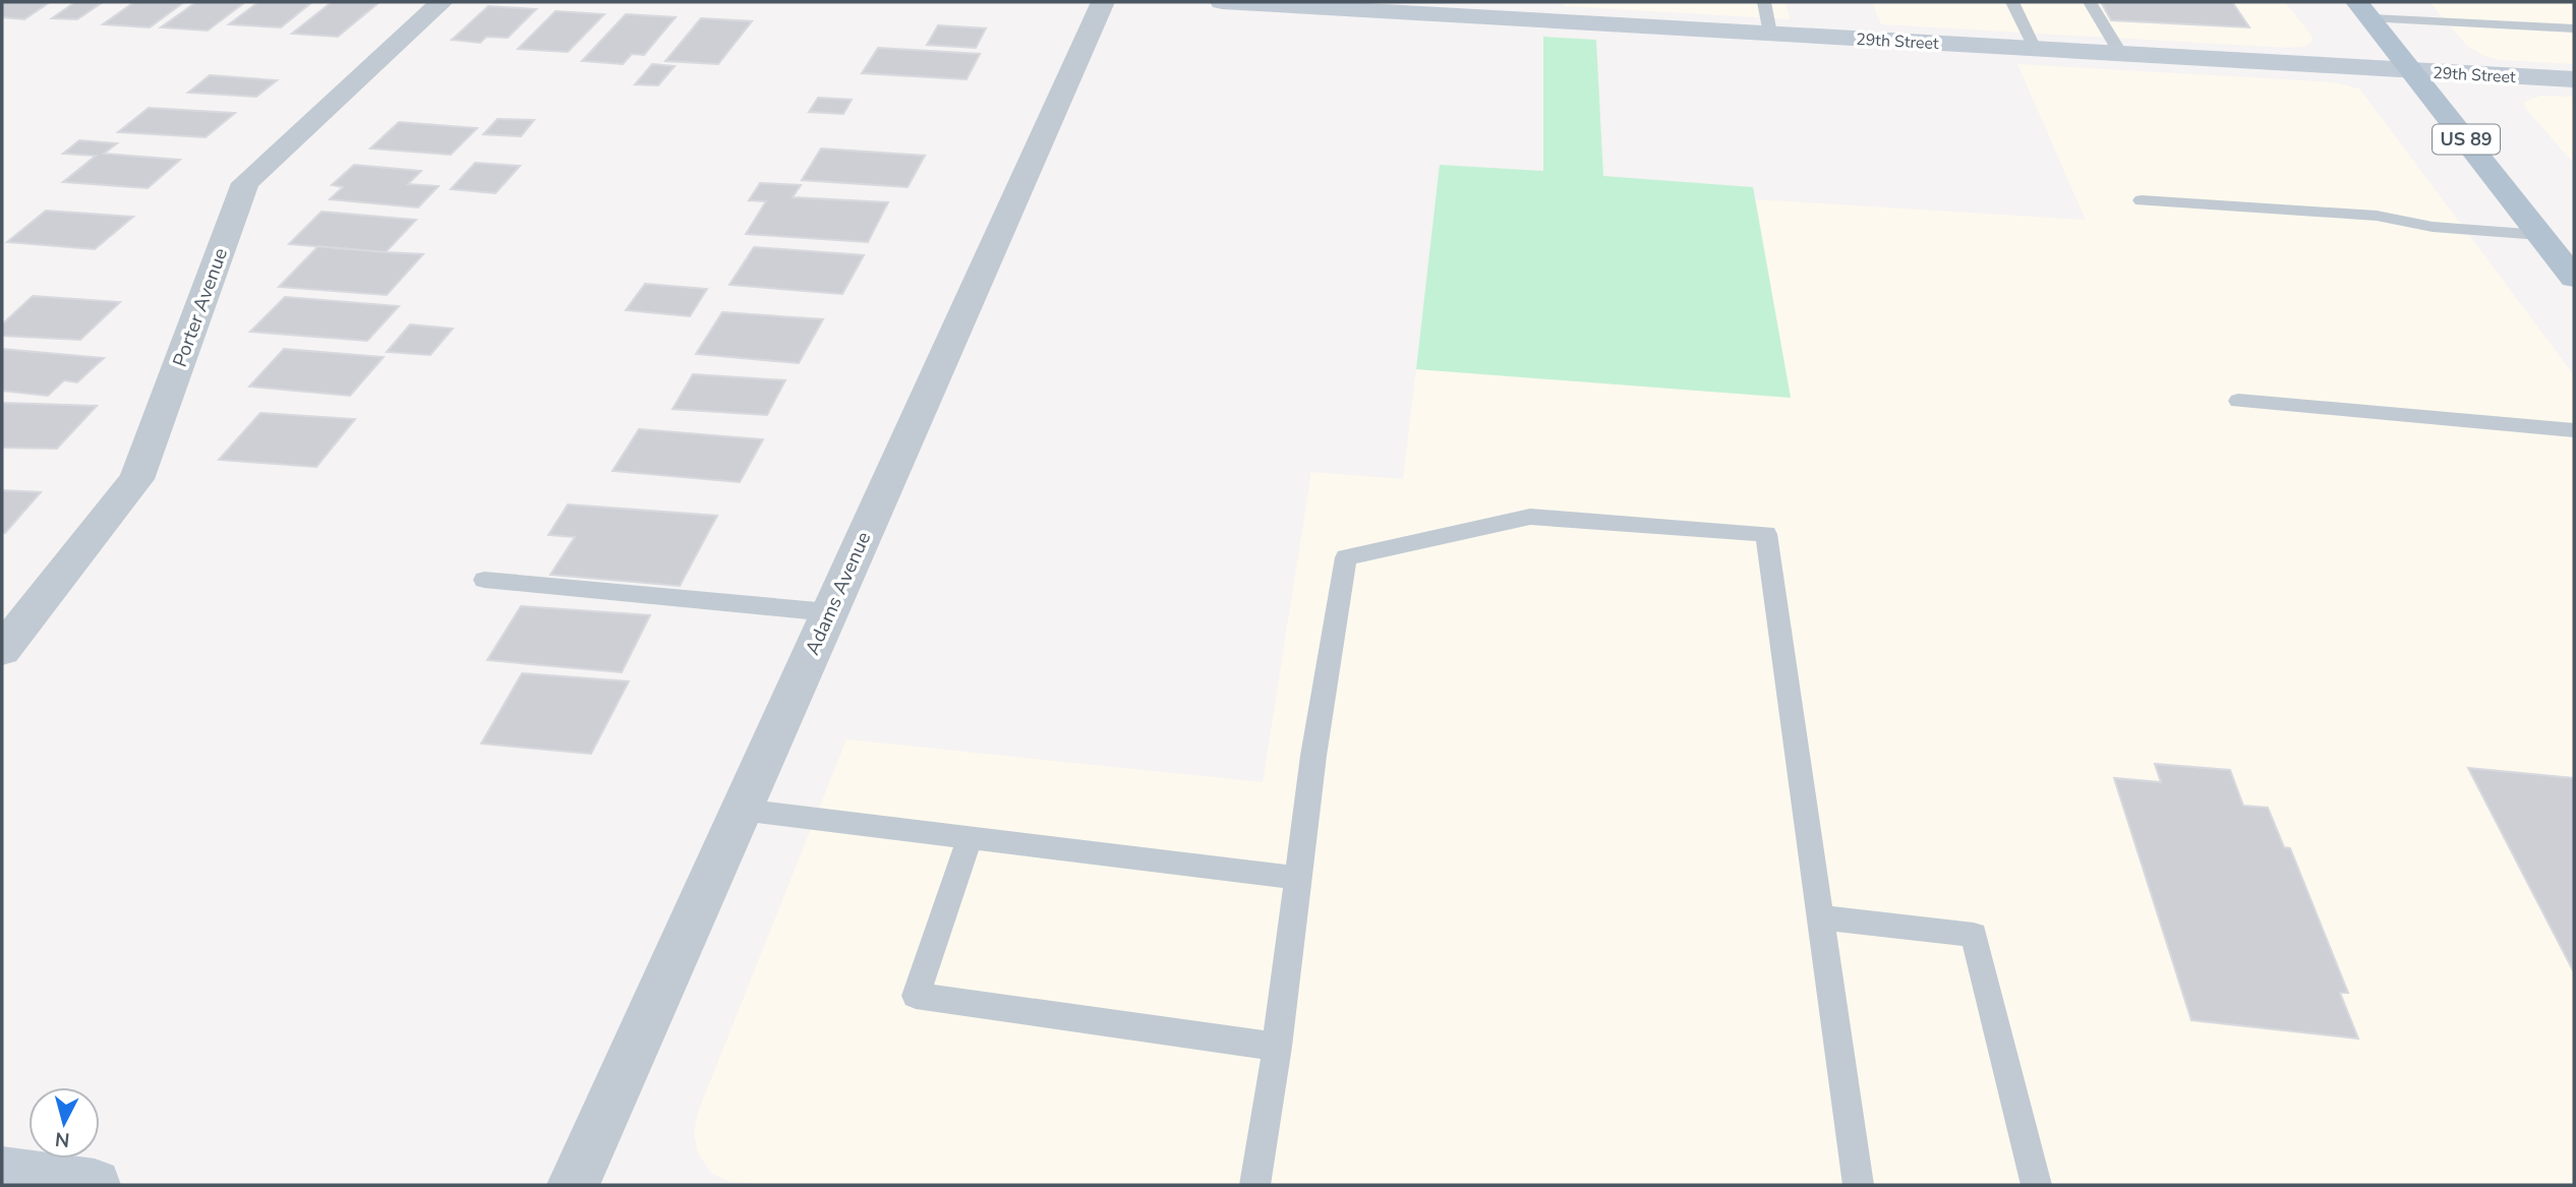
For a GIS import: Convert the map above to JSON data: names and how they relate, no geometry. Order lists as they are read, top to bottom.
{
  "streets": {
    "main road": ["US 89"],
    "street": ["29th Street", "Porter Avenue", "Adams Avenue"]
  },
  "crossings": [
    ["29th Street", "US 89"]
  ],
  "north": "bottom"
}
